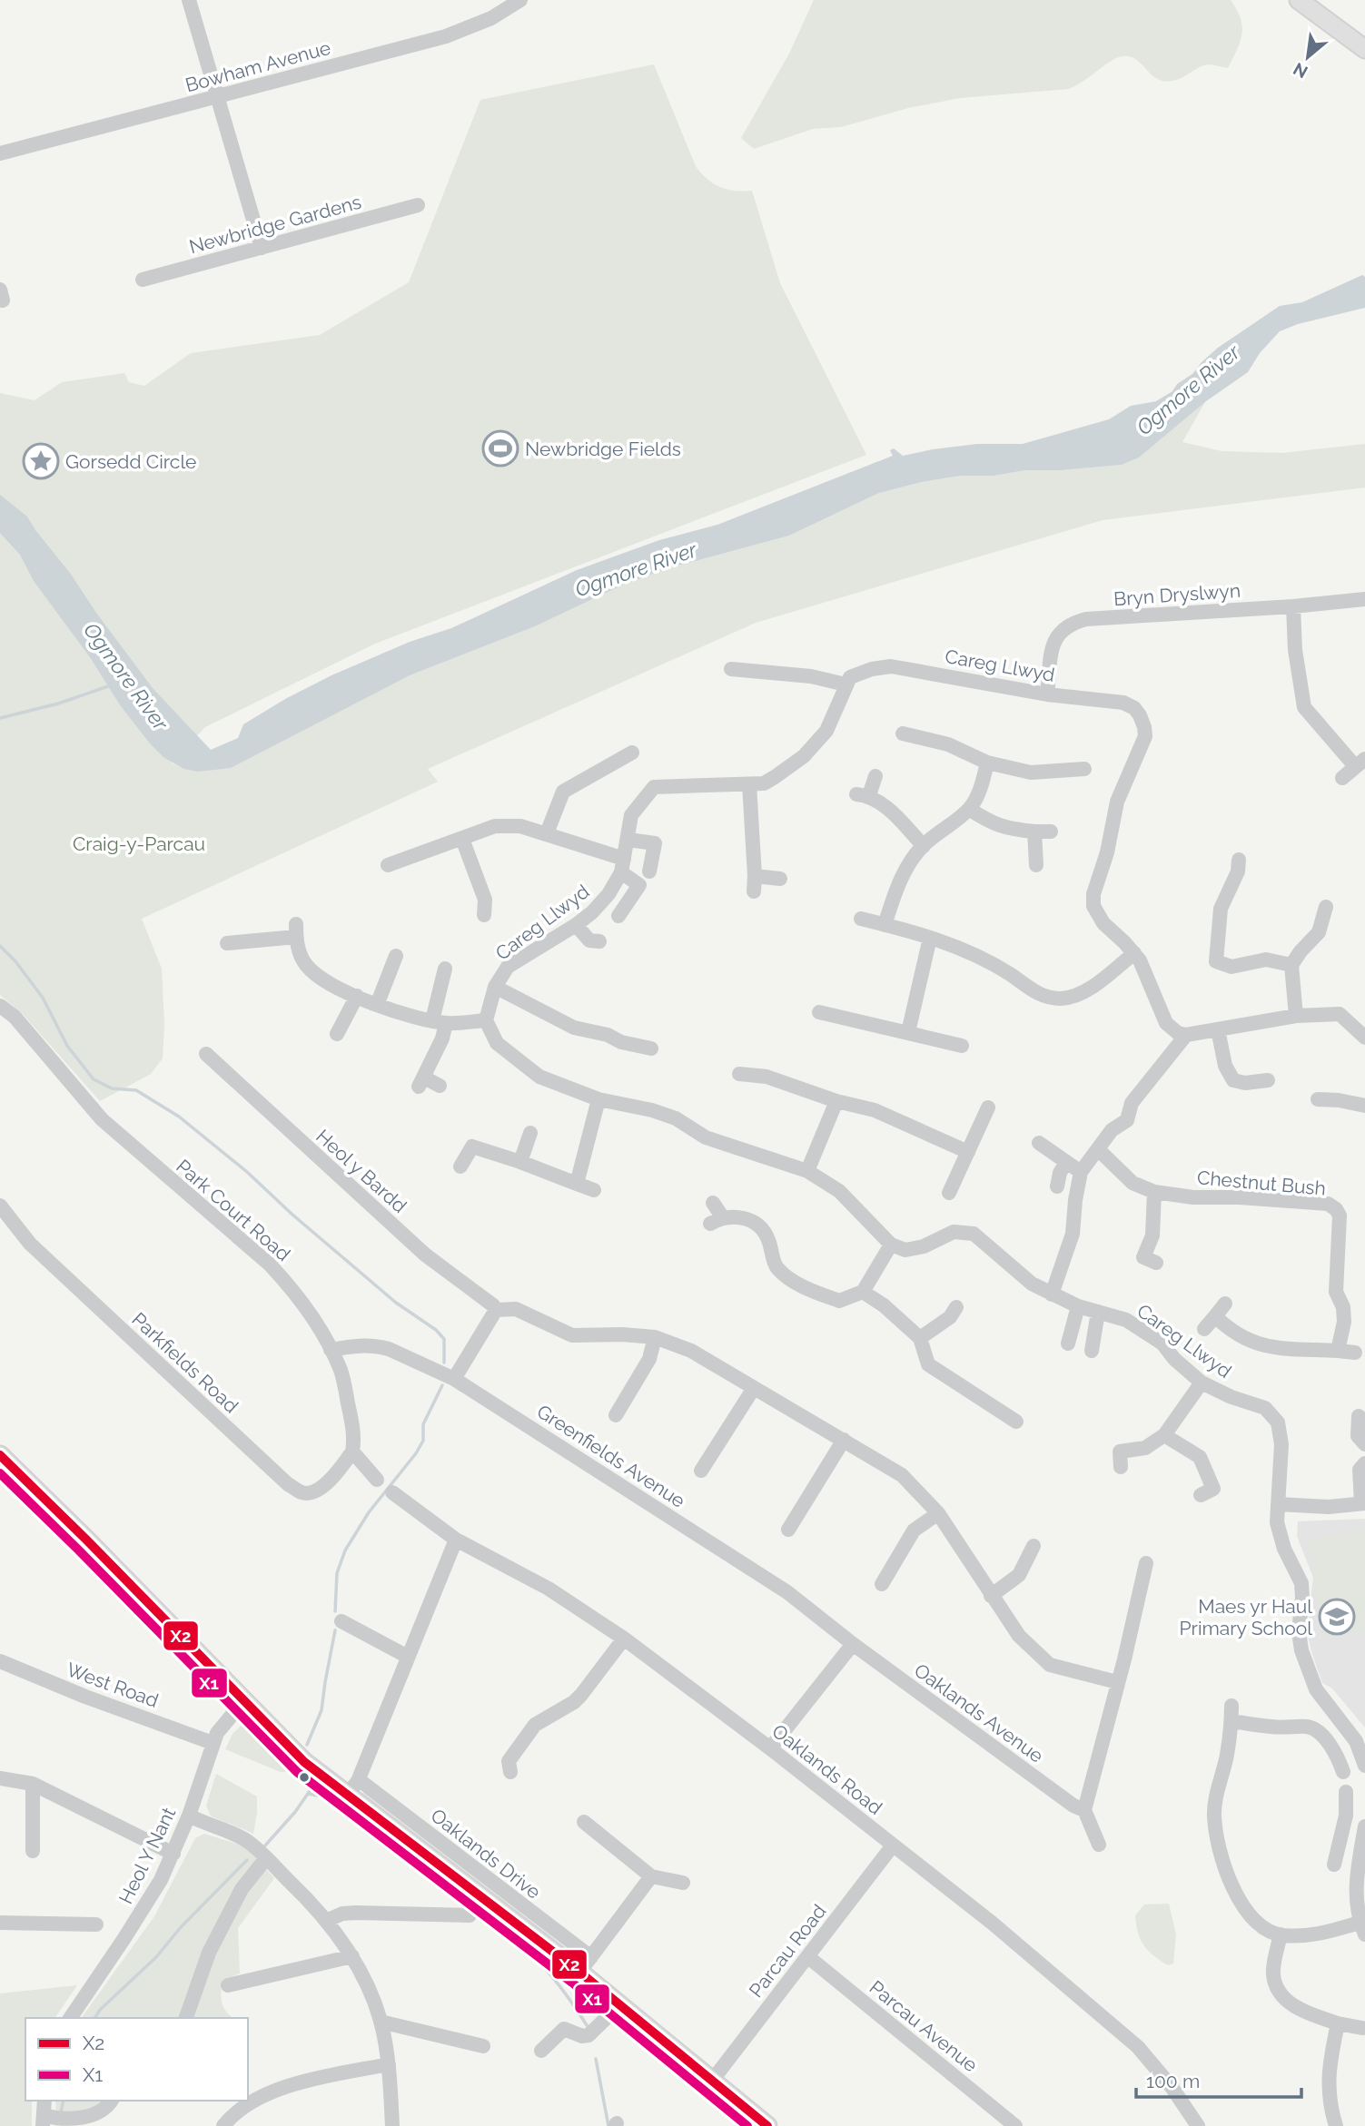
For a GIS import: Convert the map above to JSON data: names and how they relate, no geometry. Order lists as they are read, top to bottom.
{
  "streets": {
    "street": [
      "Bowham Avenue",
      "Newbridge Gardens",
      "Bryn Dryslwyn",
      "Careg Llwyd",
      "Heol y Bardd",
      "Chestnut Bush",
      "Park Court Road",
      "Parkfields Road",
      "Greenfields Avenue",
      "West Road",
      "Oaklands Avenue",
      "Oaklands Road",
      "Oaklands Drive",
      "Heol Y Nant",
      "Parcau Road",
      "Parcau Avenue"
    ]
  },
  "crossings": [
    ["Bryn Dryslwyn", "Careg Llwyd"],
    ["Park Court Road", "Parkfields Road"],
    ["Park Court Road", "Greenfields Avenue"],
    ["Greenfields Avenue", "Oaklands Avenue"],
    ["West Road", "Heol Y Nant"],
    ["Oaklands Road", "Parcau Road"],
    ["Parcau Road", "Parcau Avenue"]
  ],
  "water": ["Ogmore River"],
  "parks": ["Craig-y-Parcau"],
  "places": {
    "sports": ["Newbridge Fields"],
    "place": ["Gorsedd Circle"],
    "school or university": ["Maes yr Haul Primary School"]
  },
  "lines": ["transit line X2", "transit line X1"],
  "legend": ["X2", "X1"],
  "scale_bar": "100 m",
  "north": "bottom left"
}
